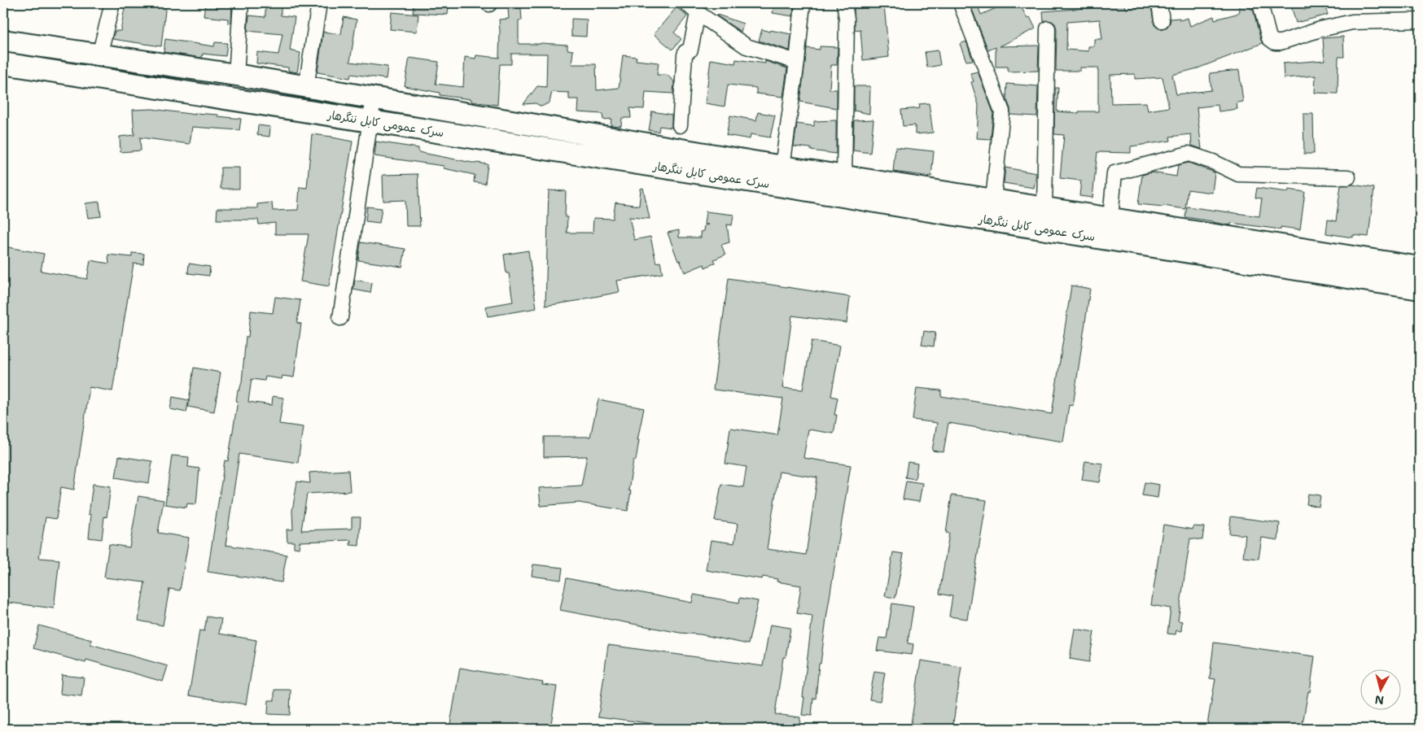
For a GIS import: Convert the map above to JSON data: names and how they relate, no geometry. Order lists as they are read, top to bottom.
{
  "streets": {
    "highway": ["سرک عمومی کابل ننگرهار"]
  },
  "north": "bottom"
}
